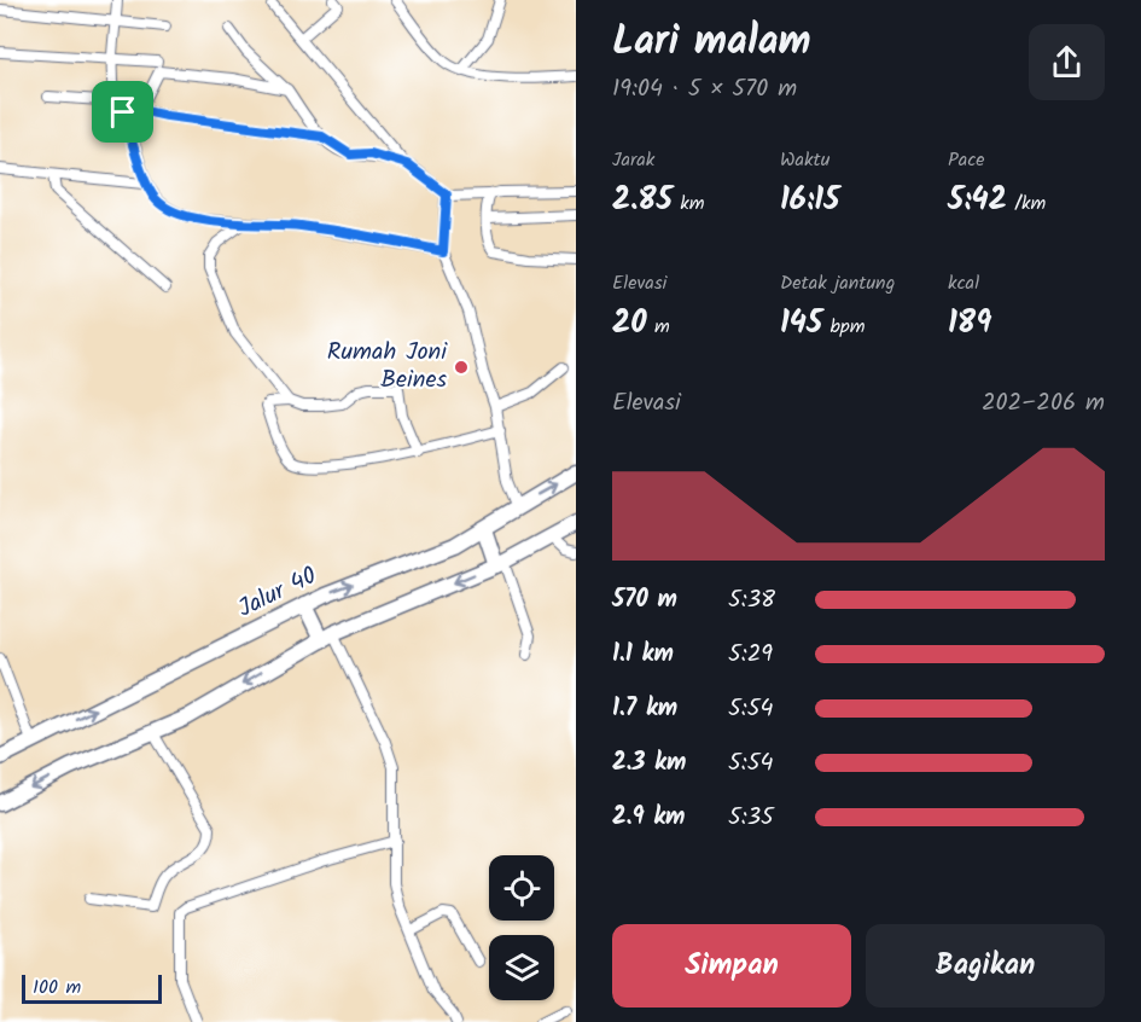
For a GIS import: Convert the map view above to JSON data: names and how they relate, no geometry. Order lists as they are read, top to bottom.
{
  "streets": {
    "highway": ["Jalur 40"]
  },
  "places": ["Rumah Joni Beines"],
  "scale_bar": "100 m",
  "page": {
    "heading": ["Lari malam", "19:04 · 5 × 570 m"],
    "stats": [
      ["Jarak", "2.85 km"],
      ["Waktu", "16:15"],
      ["Pace", "5:42 /km"],
      ["Elevasi", "20 m"],
      ["Detak jantung", "145 bpm"],
      ["kcal", "189"]
    ],
    "chart": ["Elevasi", "202–206 m"],
    "list": [
      {
        "name": "570 m",
        "note": "5:38"
      },
      {
        "name": "1.1 km",
        "note": "5:29"
      },
      {
        "name": "1.7 km",
        "note": "5:54"
      },
      {
        "name": "2.3 km",
        "note": "5:54"
      },
      {
        "name": "2.9 km",
        "note": "5:35"
      }
    ],
    "buttons": ["Simpan", "Bagikan"],
    "scale": "100 m"
  }
}
